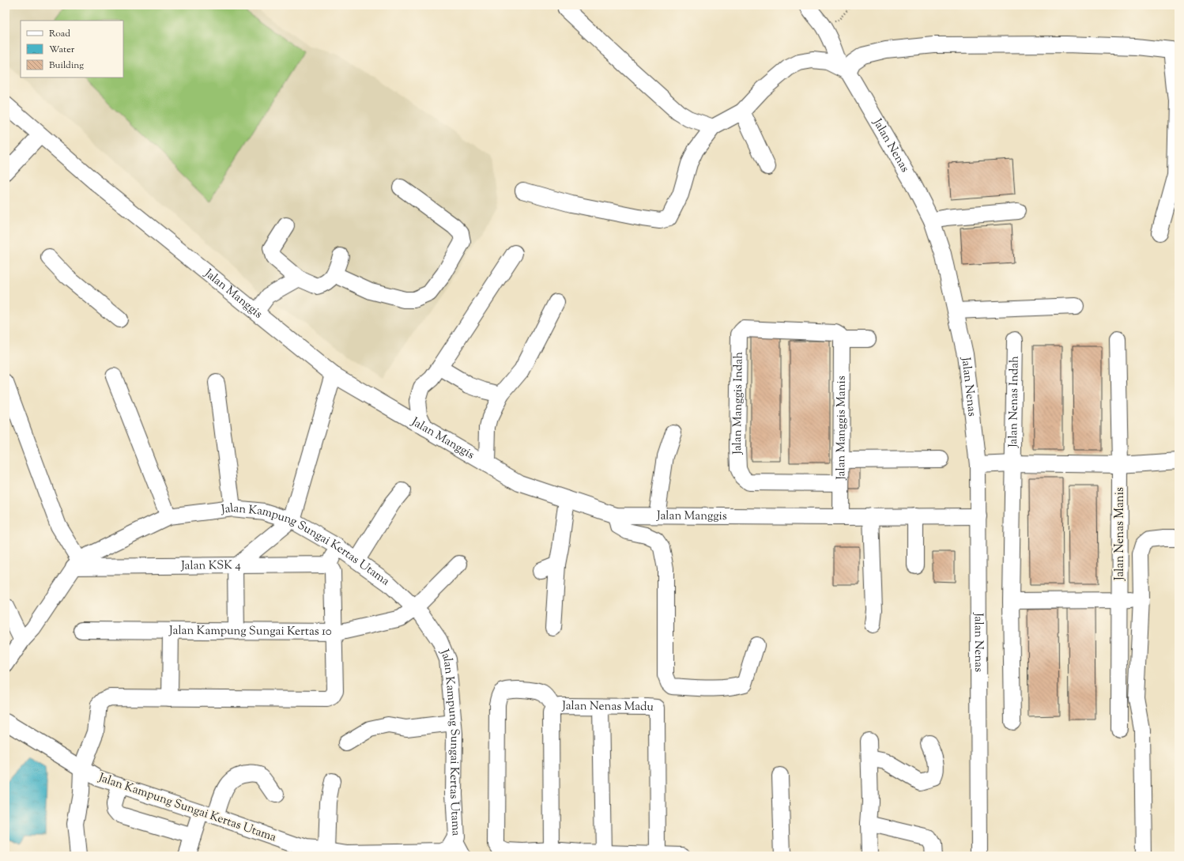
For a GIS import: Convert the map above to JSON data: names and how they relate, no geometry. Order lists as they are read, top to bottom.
{
  "streets": {
    "street": [
      "Jalan Nenas",
      "Jalan Manggis",
      "Jalan Nenas Indah",
      "Jalan Manggis Indah",
      "Jalan Manggis Manis",
      "Jalan Nenas Manis",
      "Jalan Kampung Sungai Kertas Utama",
      "Jalan KSK 4",
      "Jalan Kampung Sungai Kertas 10",
      "Jalan Nenas Madu"
    ]
  },
  "crossings": [
    ["Jalan Nenas", "Jalan Manggis"],
    ["Jalan Manggis", "Jalan Manggis Manis"],
    ["Jalan Manggis Indah", "Jalan Manggis Manis"],
    ["Jalan Kampung Sungai Kertas Utama", "Jalan KSK 4"],
    ["Jalan Kampung Sungai Kertas Utama", "Jalan Kampung Sungai Kertas 10"]
  ],
  "legend": ["Road", "Water", "Building"]
}
